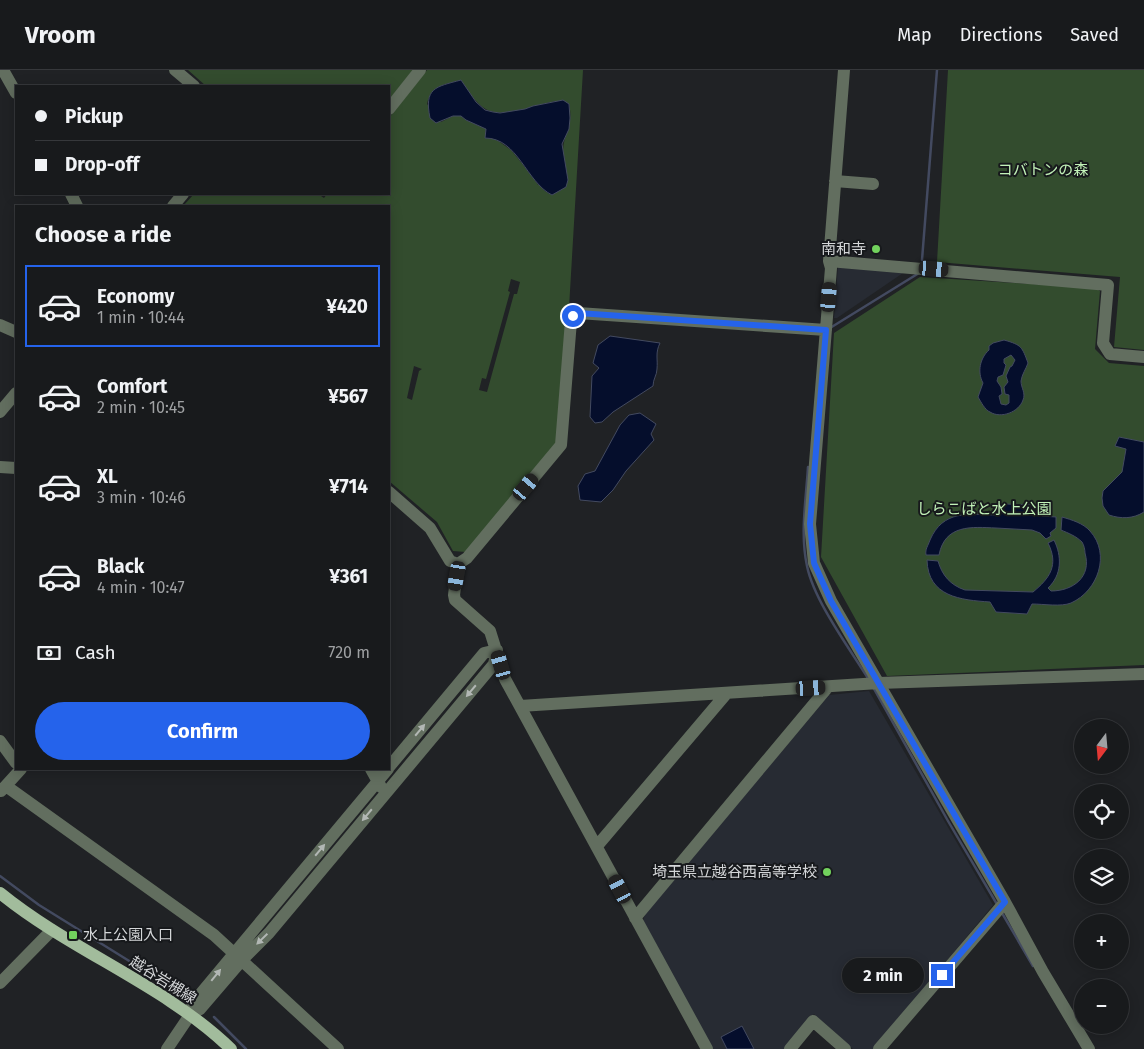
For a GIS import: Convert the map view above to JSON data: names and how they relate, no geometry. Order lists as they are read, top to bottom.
{
  "streets": {
    "main road": ["越谷岩槻線"]
  },
  "parks": ["コバトンの森", "しらこばと水上公園"],
  "places": {
    "other": ["南和寺", "埼玉県立越谷西高等学校"],
    "transit": ["水上公園入口"]
  },
  "north": "bottom",
  "page": {
    "header": "Vroom",
    "nav": ["Map", "Directions", "Saved"],
    "banner": ["Pickup", "Drop-off"],
    "heading": "Choose a ride",
    "list": [
      {
        "name": "Economy",
        "note": "1 min · 10:44",
        "value": "¥420"
      },
      {
        "name": "Comfort",
        "note": "2 min · 10:45",
        "value": "¥567"
      },
      {
        "name": "XL",
        "note": "3 min · 10:46",
        "value": "¥714"
      },
      {
        "name": "Black",
        "note": "4 min · 10:47",
        "value": "¥361"
      }
    ],
    "pay": ["Cash", "720 m"],
    "buttons": "Confirm",
    "map_buttons": ["+", "−"],
    "bubble": "2 min"
  }
}
